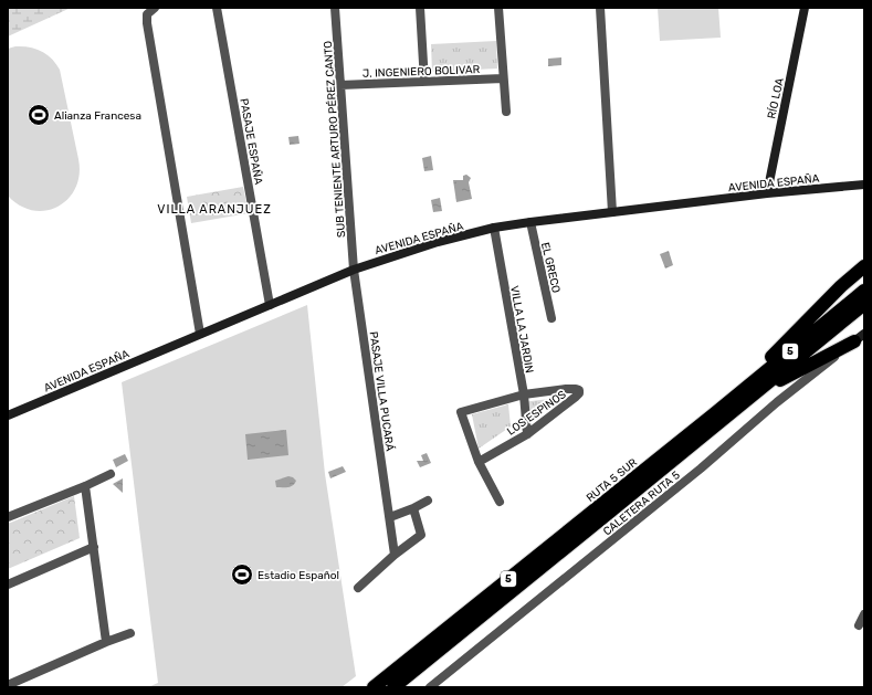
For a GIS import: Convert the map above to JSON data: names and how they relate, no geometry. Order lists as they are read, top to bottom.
{
  "streets": {
    "highway": ["5", "RUTA 5 SUR"],
    "main road": ["RÍO LOA", "AVENIDA ESPAÑA"],
    "street": [
      "J. INGENIERO BOLIVAR",
      "SUB TENIENTE ARTURO PÉREZ CANTO",
      "PASAJE ESPAÑA",
      "EL GRECO",
      "VILLA LA JARDIN",
      "PASAJE VILLA PUCARÁ",
      "LOS ESPINOS",
      "CALETERA RUTA 5"
    ]
  },
  "crossings": [
    ["J. INGENIERO BOLIVAR", "SUB TENIENTE ARTURO PÉREZ CANTO"],
    ["RÍO LOA", "AVENIDA ESPAÑA"],
    ["SUB TENIENTE ARTURO PÉREZ CANTO", "AVENIDA ESPAÑA"],
    ["SUB TENIENTE ARTURO PÉREZ CANTO", "PASAJE VILLA PUCARÁ"],
    ["PASAJE ESPAÑA", "AVENIDA ESPAÑA"],
    ["AVENIDA ESPAÑA", "EL GRECO"],
    ["AVENIDA ESPAÑA", "VILLA LA JARDIN"],
    ["AVENIDA ESPAÑA", "PASAJE VILLA PUCARÁ"],
    ["VILLA LA JARDIN", "LOS ESPINOS"]
  ],
  "districts": ["VILLA ARANJUEZ"],
  "places": {
    "sports": ["Alianza Francesa", "Estadio Español"]
  }
}
